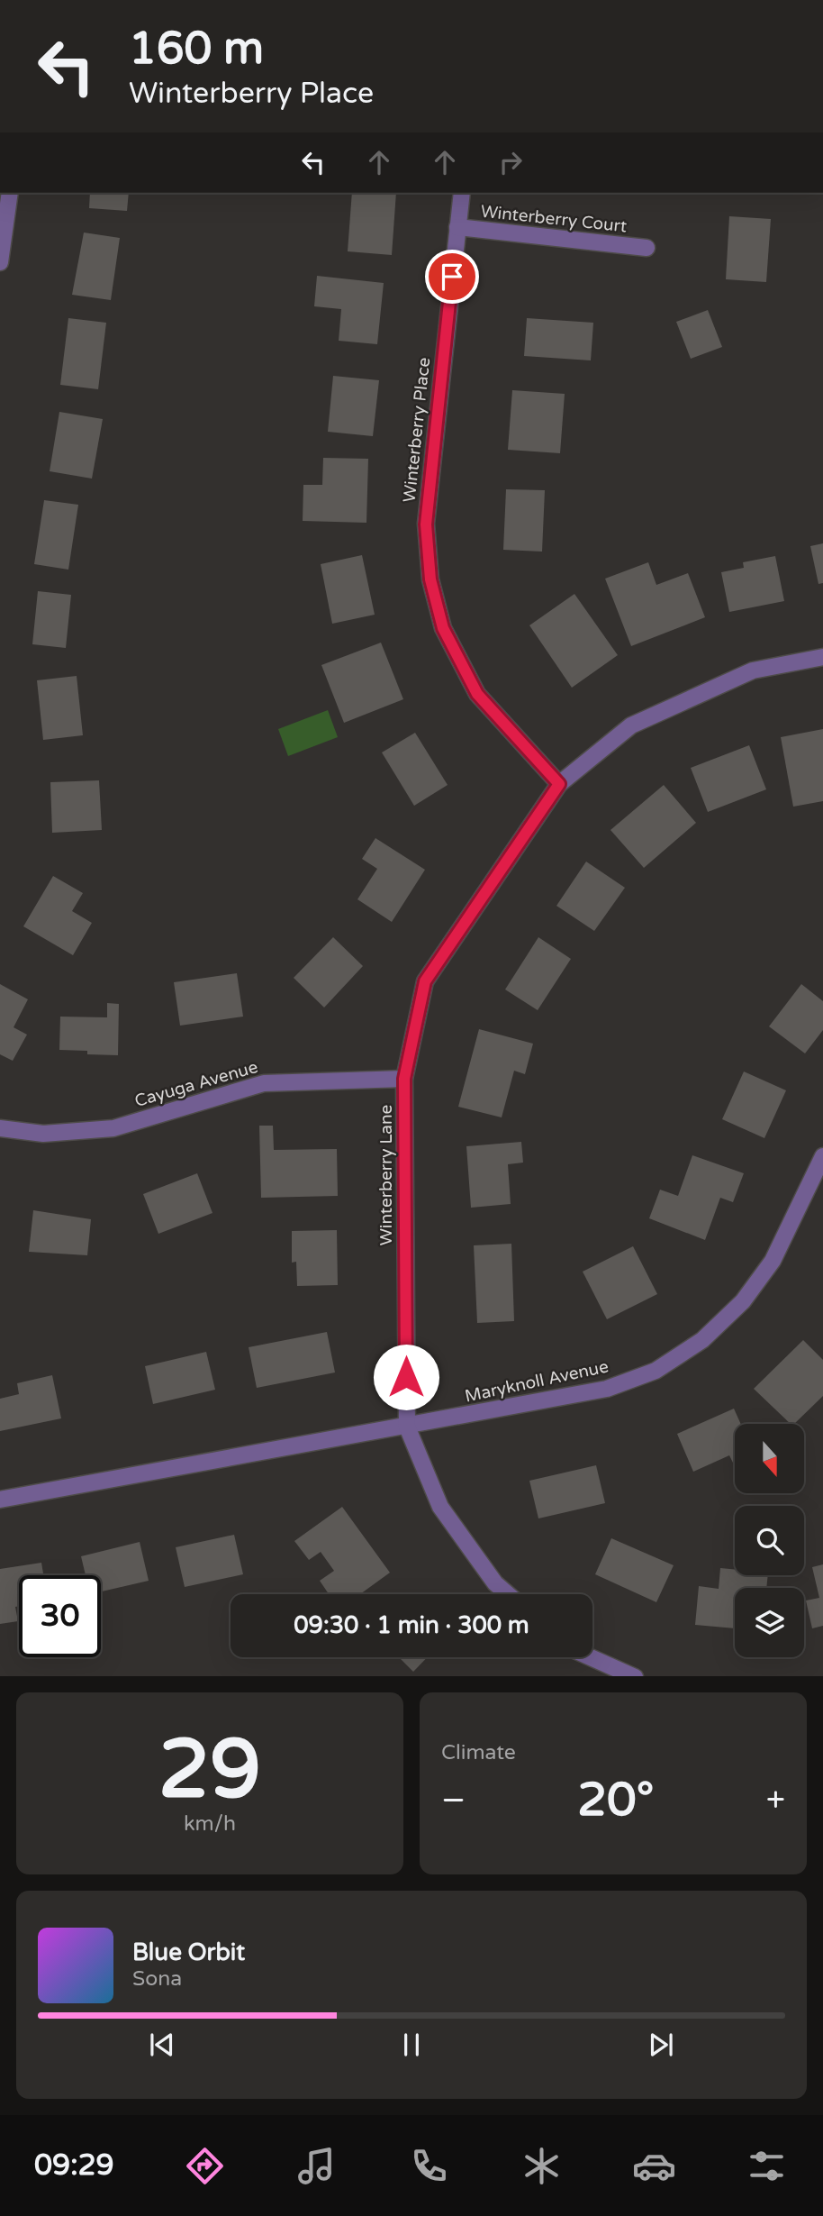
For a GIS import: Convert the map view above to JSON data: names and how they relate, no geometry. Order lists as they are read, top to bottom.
{
  "streets": {
    "street": [
      "Winterberry Court",
      "Winterberry Place",
      "Cayuga Avenue",
      "Winterberry Lane",
      "Maryknoll Avenue"
    ]
  },
  "crossings": [
    ["Winterberry Court", "Winterberry Place"],
    ["Winterberry Place", "Winterberry Lane"],
    ["Cayuga Avenue", "Winterberry Lane"],
    ["Winterberry Lane", "Maryknoll Avenue"]
  ],
  "north": "bottom",
  "page": {
    "turn": ["160 m", "Winterberry Place"],
    "limit": "30",
    "trip": "09:30 · 1 min · 300 m",
    "tile": [
      ["29", "km/h"],
      "Climate"
    ],
    "heat": ["−", "20°", "+"],
    "song": ["Blue Orbit", "Sona"],
    "tabs": "09:29"
  }
}
